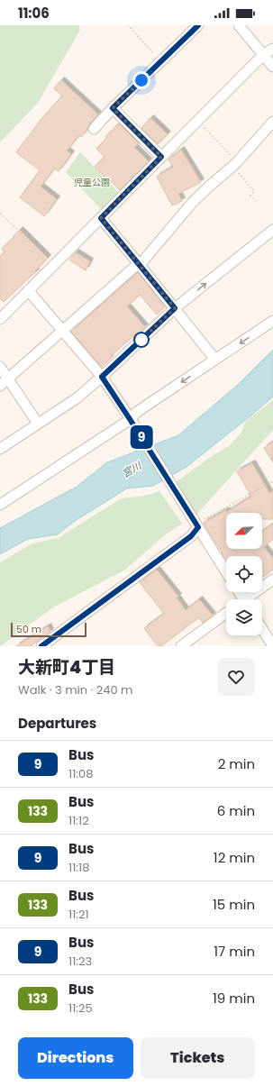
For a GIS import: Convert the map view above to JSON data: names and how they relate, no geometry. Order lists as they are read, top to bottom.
{
  "water": ["宮川"],
  "parks": ["児童公園"],
  "lines": ["bus line 9"],
  "scale_bar": "50 m",
  "north": "bottom left",
  "page": {
    "status": "11:06",
    "on_map": "9",
    "scale": "50 m",
    "heading": [
      ["大新町4丁目", "Walk · 3 min · 240 m"],
      "Departures"
    ],
    "list": [
      {
        "mark": "9",
        "name": "Bus",
        "note": "11:08",
        "value": "2 min"
      },
      {
        "mark": "133",
        "name": "Bus",
        "note": "11:12",
        "value": "6 min"
      },
      {
        "mark": "9",
        "name": "Bus",
        "note": "11:18",
        "value": "12 min"
      },
      {
        "mark": "133",
        "name": "Bus",
        "note": "11:21",
        "value": "15 min"
      },
      {
        "mark": "9",
        "name": "Bus",
        "note": "11:23",
        "value": "17 min"
      },
      {
        "mark": "133",
        "name": "Bus",
        "note": "11:25",
        "value": "19 min"
      }
    ],
    "buttons": ["Directions", "Tickets"]
  }
}
